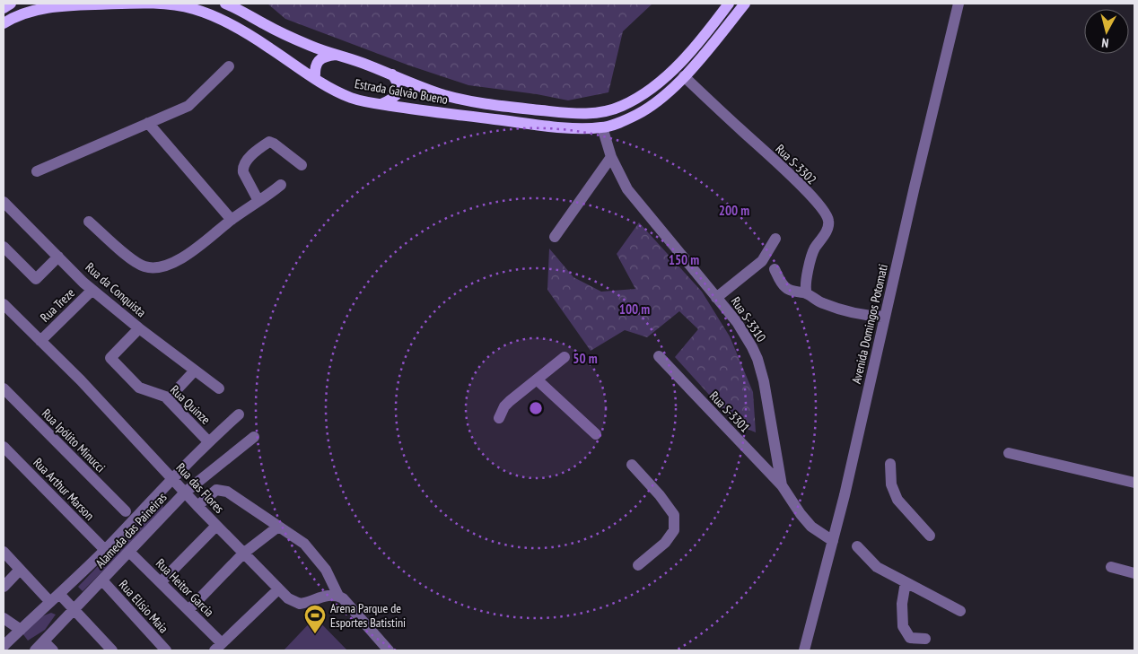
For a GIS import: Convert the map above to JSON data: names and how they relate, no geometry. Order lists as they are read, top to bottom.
{
  "streets": {
    "main road": ["Estrada Galvão Bueno"],
    "street": [
      "Rua S-3302",
      "Rua da Conquista",
      "Rua Treze",
      "Rua S-3310",
      "Avenida Domingos Potomati",
      "Rua Quinze",
      "Rua S-3301",
      "Rua Ipólito Minucci",
      "Rua das Flores",
      "Rua Arthur Marson",
      "Alameda das Paineiras",
      "Rua Heitor Garcia",
      "Rua Elísio Maia"
    ]
  },
  "crossings": [
    ["Estrada Galvão Bueno", "Rua S-3302"],
    ["Estrada Galvão Bueno", "Rua S-3310"],
    ["Rua da Conquista", "Rua Treze"],
    ["Rua da Conquista", "Rua Quinze"],
    ["Rua Treze", "Rua das Flores"],
    ["Rua S-3310", "Avenida Domingos Potomati"],
    ["Rua S-3310", "Rua S-3301"],
    ["Rua Quinze", "Alameda das Paineiras"],
    ["Rua das Flores", "Alameda das Paineiras"],
    ["Rua Arthur Marson", "Alameda das Paineiras"],
    ["Alameda das Paineiras", "Rua Heitor Garcia"],
    ["Alameda das Paineiras", "Rua Elísio Maia"]
  ],
  "places": {
    "sports": ["Arena Parque de Esportes Batistini"]
  },
  "north": "bottom",
  "rings": [
    "200 m",
    "150 m",
    "100 m",
    "50 m"
  ]
}
